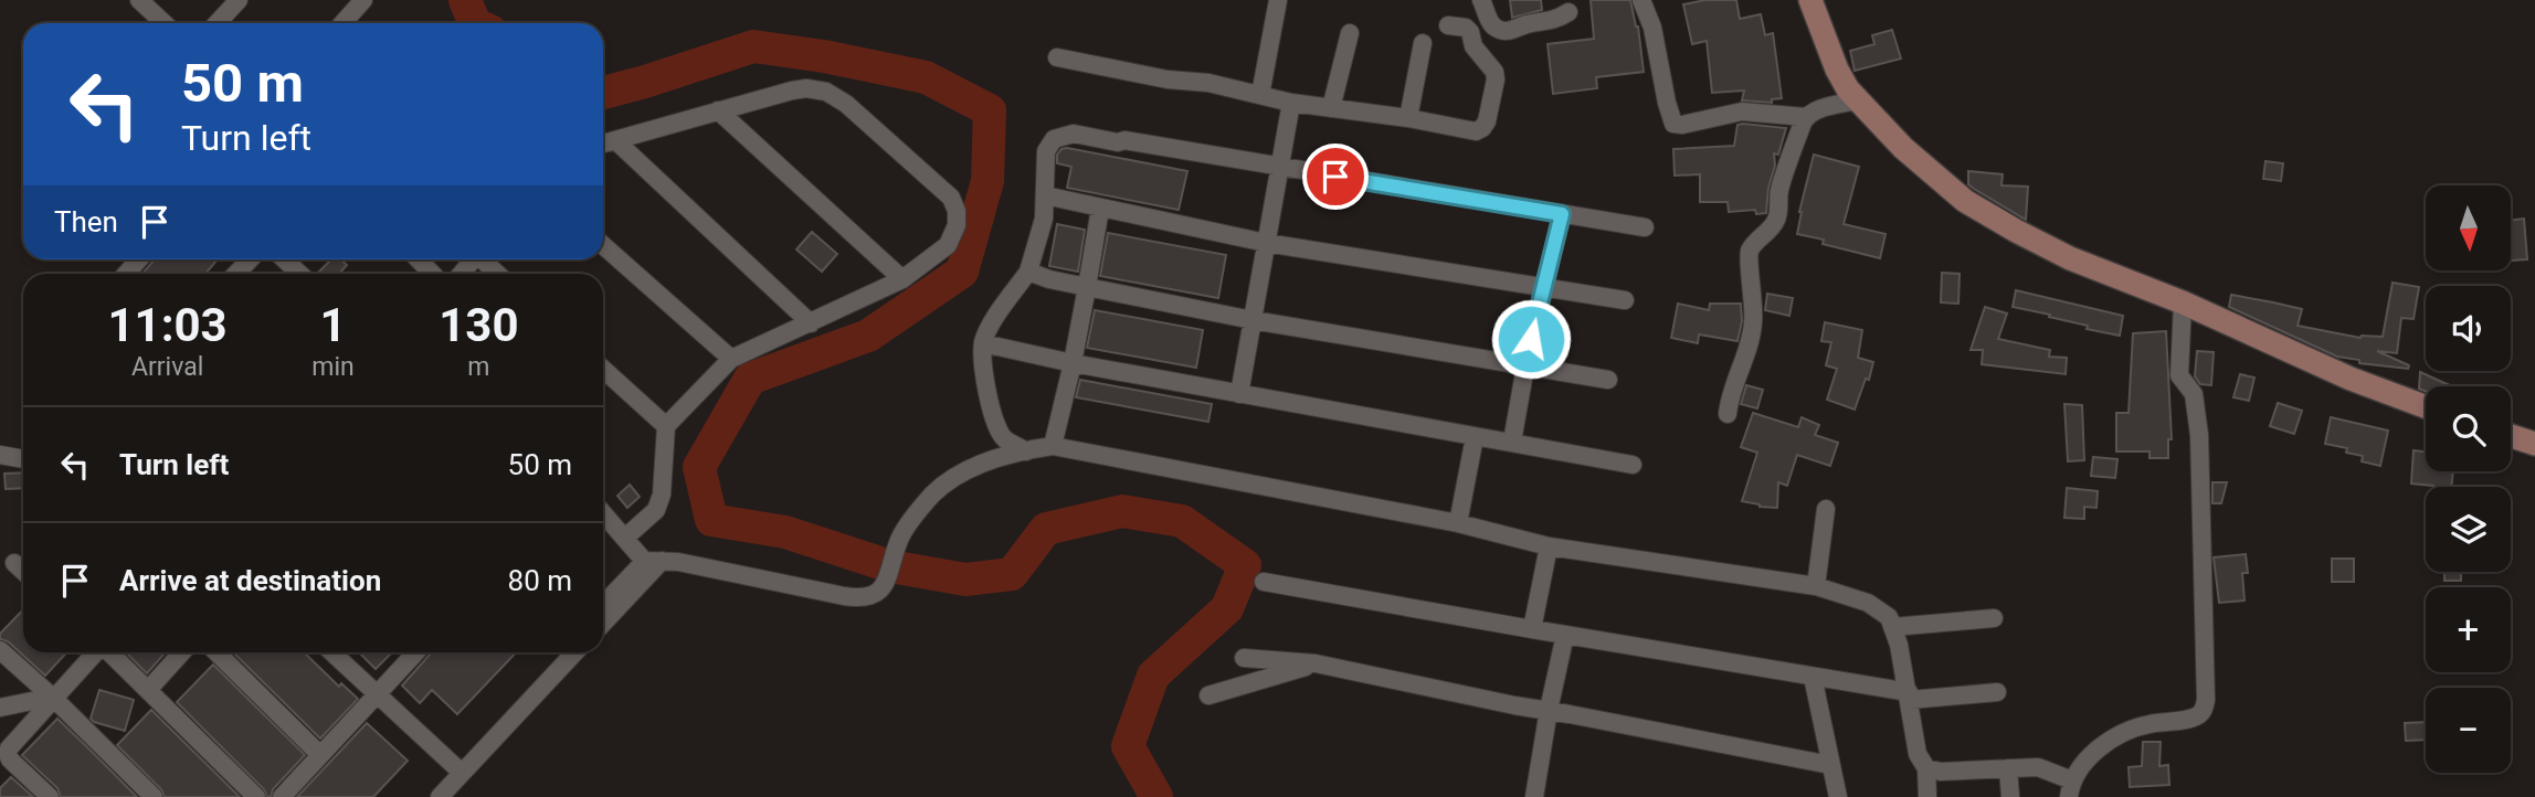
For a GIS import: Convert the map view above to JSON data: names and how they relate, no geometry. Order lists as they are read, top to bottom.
{
  "north": "bottom",
  "page": {
    "turn": ["50 m", "Turn left"],
    "map_buttons": ["+", "−"],
    "then": "Then",
    "eta": [
      "11:03",
      "Arrival",
      "1",
      "min",
      "130",
      "m"
    ],
    "list": [
      {
        "name": "Turn left",
        "value": "50 m"
      },
      {
        "name": "Arrive at destination",
        "value": "80 m"
      }
    ]
  }
}
